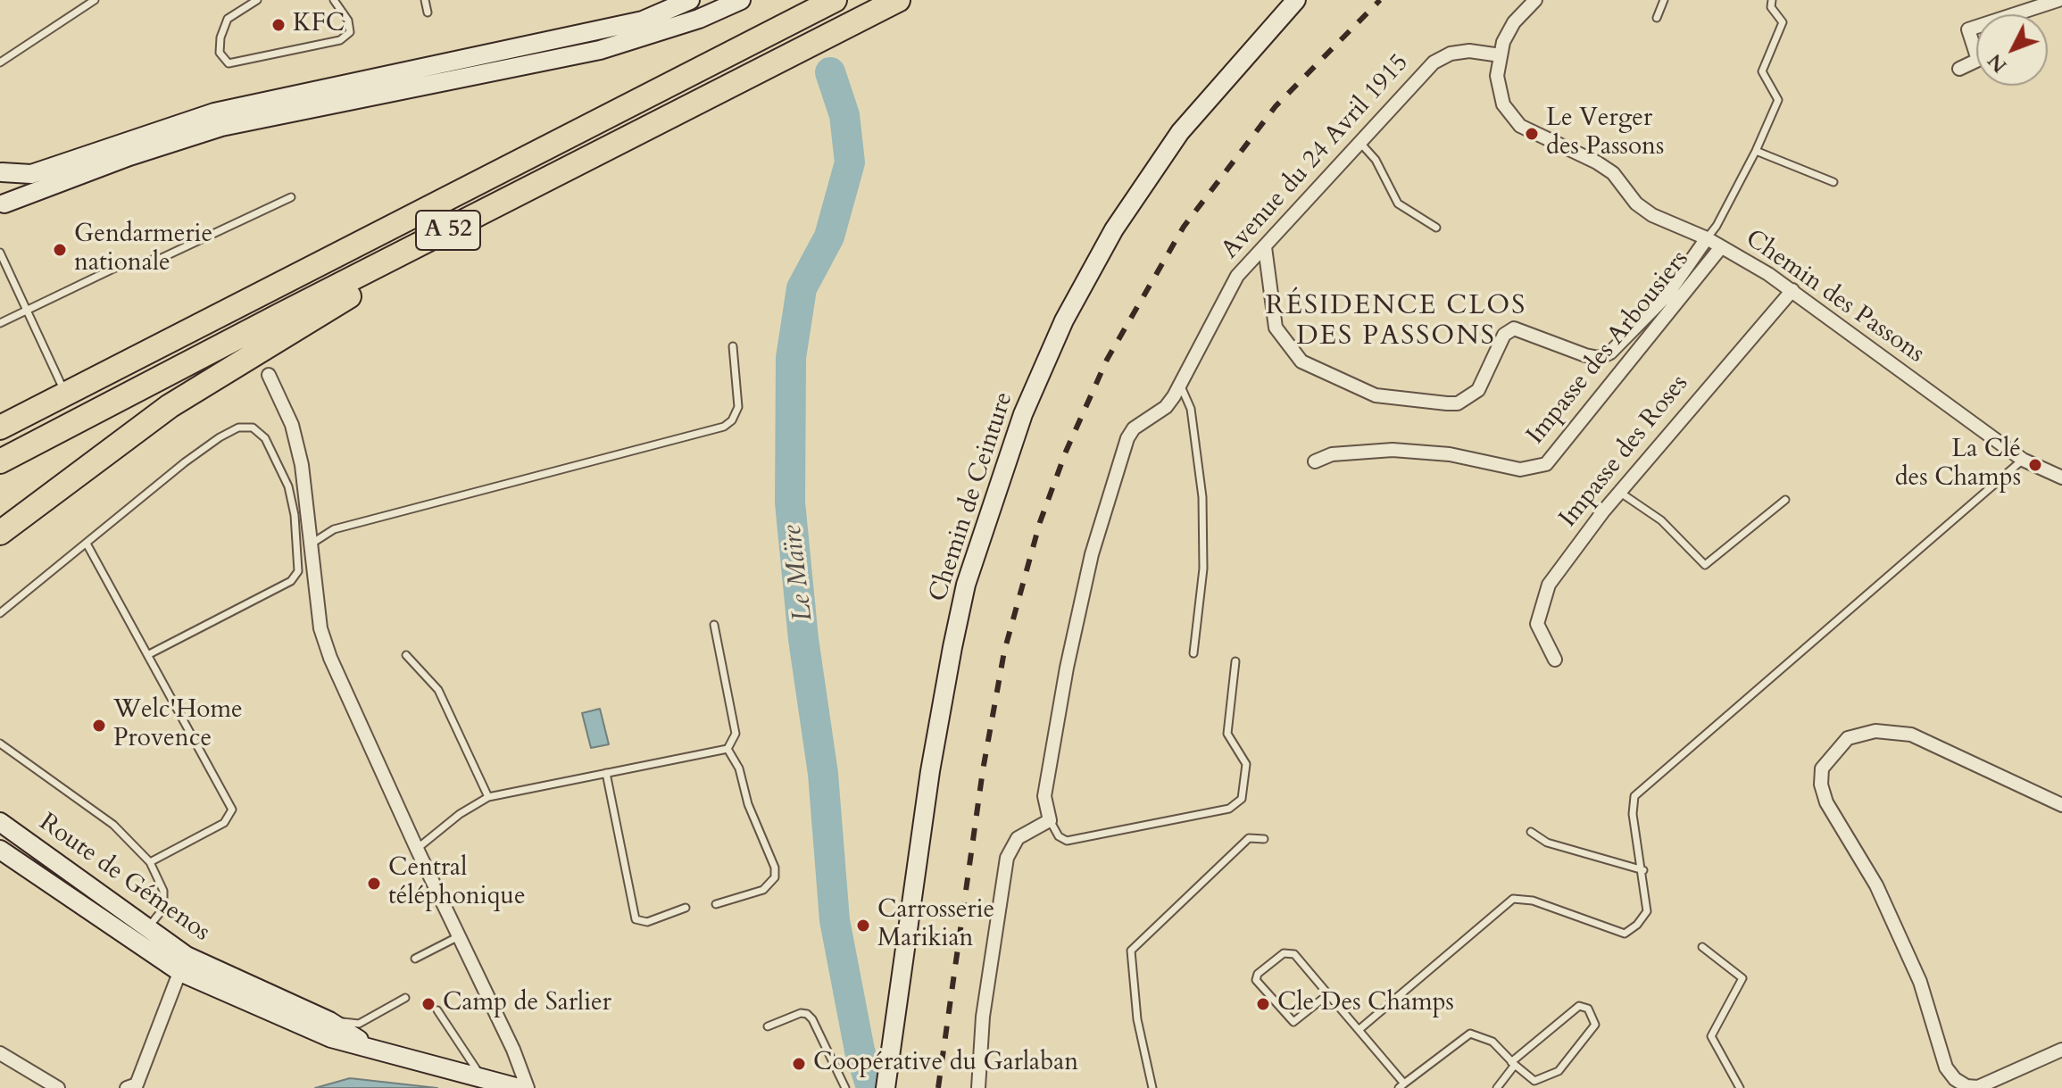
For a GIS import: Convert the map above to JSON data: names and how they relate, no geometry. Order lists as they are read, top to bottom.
{
  "streets": {
    "highway": ["A 52"],
    "main road": ["Chemin de Ceinture", "Route de Gémenos"],
    "street": [
      "Avenue du 24 Avril 1915",
      "Chemin des Passons",
      "Impasse des Arbousiers",
      "Impasse des Roses"
    ]
  },
  "crossings": [
    ["Avenue du 24 Avril 1915", "Chemin des Passons"],
    ["Chemin des Passons", "Impasse des Arbousiers"],
    ["Chemin des Passons", "Impasse des Roses"]
  ],
  "districts": ["RÉSIDENCE CLOS DES PASSONS"],
  "water": ["Le Maïre"],
  "places": [
    "KFC",
    "Le Verger des Passons",
    "Gendarmerie nationale",
    "La Clé des Champs",
    "Welc'Home Provence",
    "Central téléphonique",
    "Carrosserie Marikian",
    "Camp de Sarlier",
    "Cle Des Champs",
    "Coopérative du Garlaban"
  ],
  "north": "bottom left"
}
